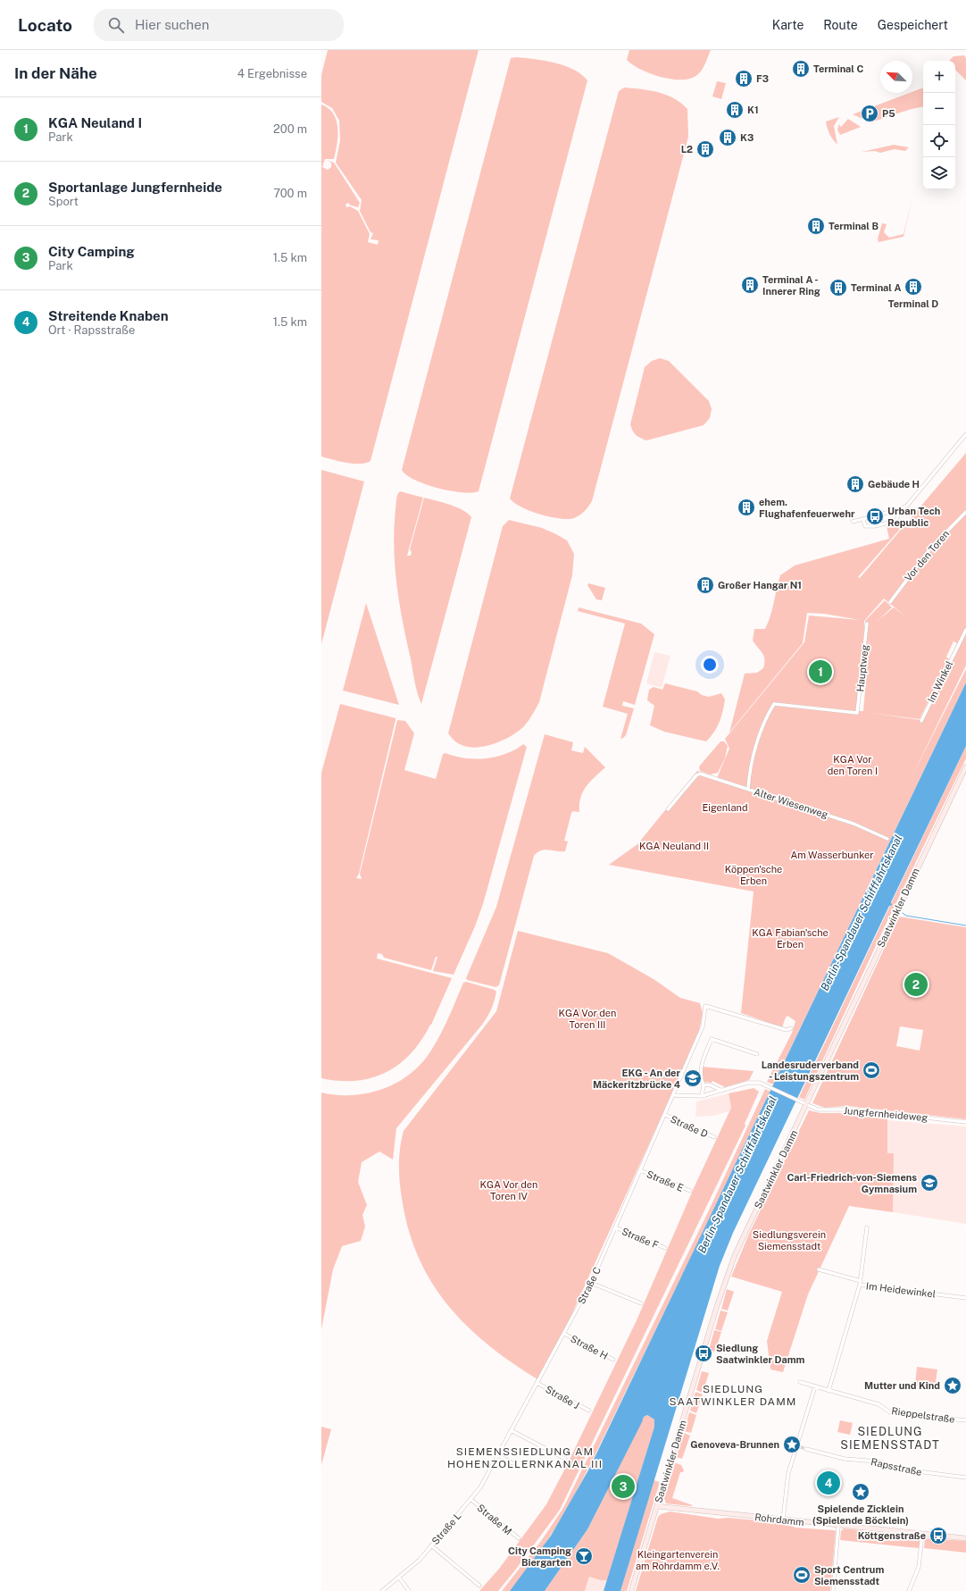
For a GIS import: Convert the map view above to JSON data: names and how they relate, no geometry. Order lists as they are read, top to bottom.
{
  "streets": {
    "main road": ["Saatwinkler Damm", "Rohrdamm"],
    "street": [
      "Vor den Toren",
      "Hauptweg",
      "Im Winkel",
      "Alter Wiesenweg",
      "Jungfernheideweg",
      "Straße D",
      "Straße E",
      "Straße F",
      "Straße C",
      "Im Heidewinkel",
      "Straße H",
      "Straße J",
      "Rieppelstraße",
      "Rapsstraße",
      "Straße M",
      "Straße L"
    ]
  },
  "crossings": [
    ["Hauptweg", "Alter Wiesenweg"],
    ["Saatwinkler Damm", "Jungfernheideweg"],
    ["Saatwinkler Damm", "Rohrdamm"],
    ["Jungfernheideweg", "Straße C"],
    ["Straße D", "Straße C"],
    ["Straße E", "Straße C"],
    ["Straße F", "Straße C"],
    ["Straße C", "Straße H"],
    ["Straße C", "Straße J"],
    ["Straße C", "Straße L"],
    ["Im Heidewinkel", "Rieppelstraße"],
    ["Straße M", "Straße L"]
  ],
  "districts": ["SIEDLUNG SAATWINKLER DAMM", "SIEDLUNG SIEMENSSTADT", "SIEMENSSIEDLUNG AM HOHENZOLLERNKANAL III"],
  "water": ["Berlin-Spandauer Schifffahrtskanal"],
  "parks": [
    "KGA Vor den Toren I",
    "Eigenland",
    "KGA Neuland II",
    "Am Wasserbunker",
    "Köppen'sche Erben",
    "KGA Fabian'sche Erben",
    "KGA Vor den Toren III",
    "KGA Vor den Toren IV",
    "Siedlungsverein Siemensstadt",
    "Kleingartenverein am Rohrdamm e.V."
  ],
  "places": {
    "building": [
      "Terminal C",
      "F3",
      "K1",
      "K3",
      "L2",
      "Terminal B",
      "Terminal A - Innerer Ring",
      "Terminal D",
      "Terminal A",
      "Gebäude H",
      "ehem. Flughafenfeuerwehr",
      "Großer Hangar N1"
    ],
    "parking": ["P5"],
    "bus stop": ["Urban Tech Republic", "Siedlung Saatwinkler Damm", "Köttgenstraße"],
    "sports": ["Landesruderverband - Leistungszentrum", "Sport Centrum Siemensstadt"],
    "school or university": ["EKG - An der Mäckeritzbrücke 4", "Carl-Friedrich-von-Siemens Gymnasium"],
    "place": ["Mutter und Kind", "Genoveva-Brunnen", "Spielende Zicklein (Spielende Böcklein)"],
    "bar": ["City Camping Biergarten"]
  },
  "north": "top left",
  "page": {
    "header": "Locato",
    "search": "Hier suchen",
    "nav": ["Karte", "Route", "Gespeichert"],
    "heading": ["In der Nähe", "4 Ergebnisse"],
    "map_buttons": ["+", "−"],
    "list": [
      {
        "mark": "1",
        "name": "KGA Neuland I",
        "note": "Park",
        "value": "200 m"
      },
      {
        "mark": "2",
        "name": "Sportanlage Jungfernheide",
        "note": "Sport",
        "value": "700 m"
      },
      {
        "mark": "3",
        "name": "City Camping",
        "note": "Park",
        "value": "1.5 km"
      },
      {
        "mark": "4",
        "name": "Streitende Knaben",
        "note": "Ort · Rapsstraße",
        "value": "1.5 km"
      }
    ],
    "pins": [
      "1",
      "2",
      "4",
      "3"
    ]
  }
}
